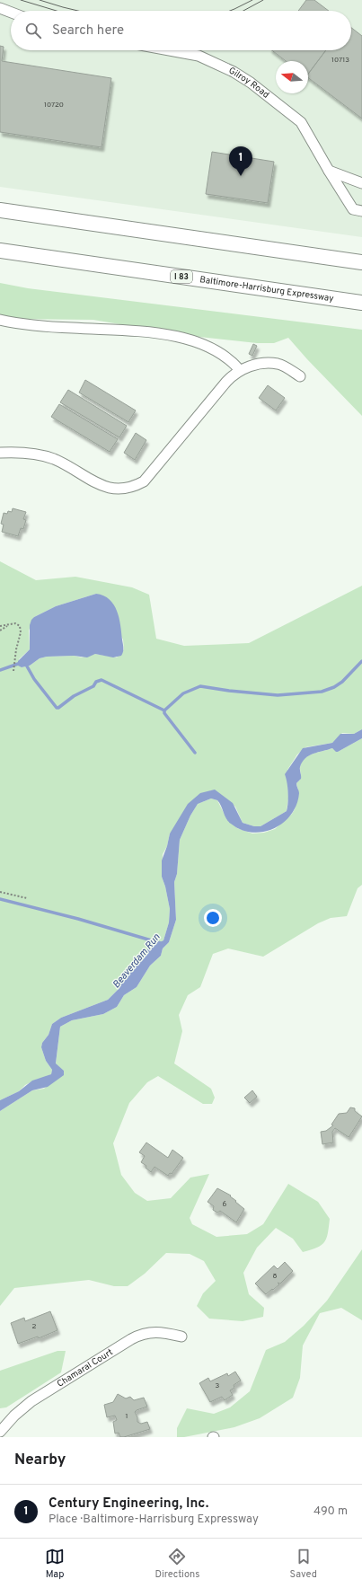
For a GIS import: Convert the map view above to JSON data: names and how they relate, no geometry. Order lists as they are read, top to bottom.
{
  "streets": {
    "highway": ["I 83", "Baltimore-Harrisburg Expressway"],
    "street": ["Gilroy Road", "Chamaral Court"]
  },
  "water": ["Beaverdam Run"],
  "house_numbers": [
    "10713",
    "10720",
    "6",
    "8",
    "2",
    "3",
    "1"
  ],
  "north": "left",
  "page": {
    "search": "Search here",
    "pins": "1",
    "heading": "Nearby",
    "list": [
      {
        "mark": "1",
        "name": "Century Engineering, Inc.",
        "note": "Place · Baltimore-Harrisburg Expressway",
        "value": "490 m"
      }
    ],
    "nav": ["Map", "Directions", "Saved"]
  }
}
